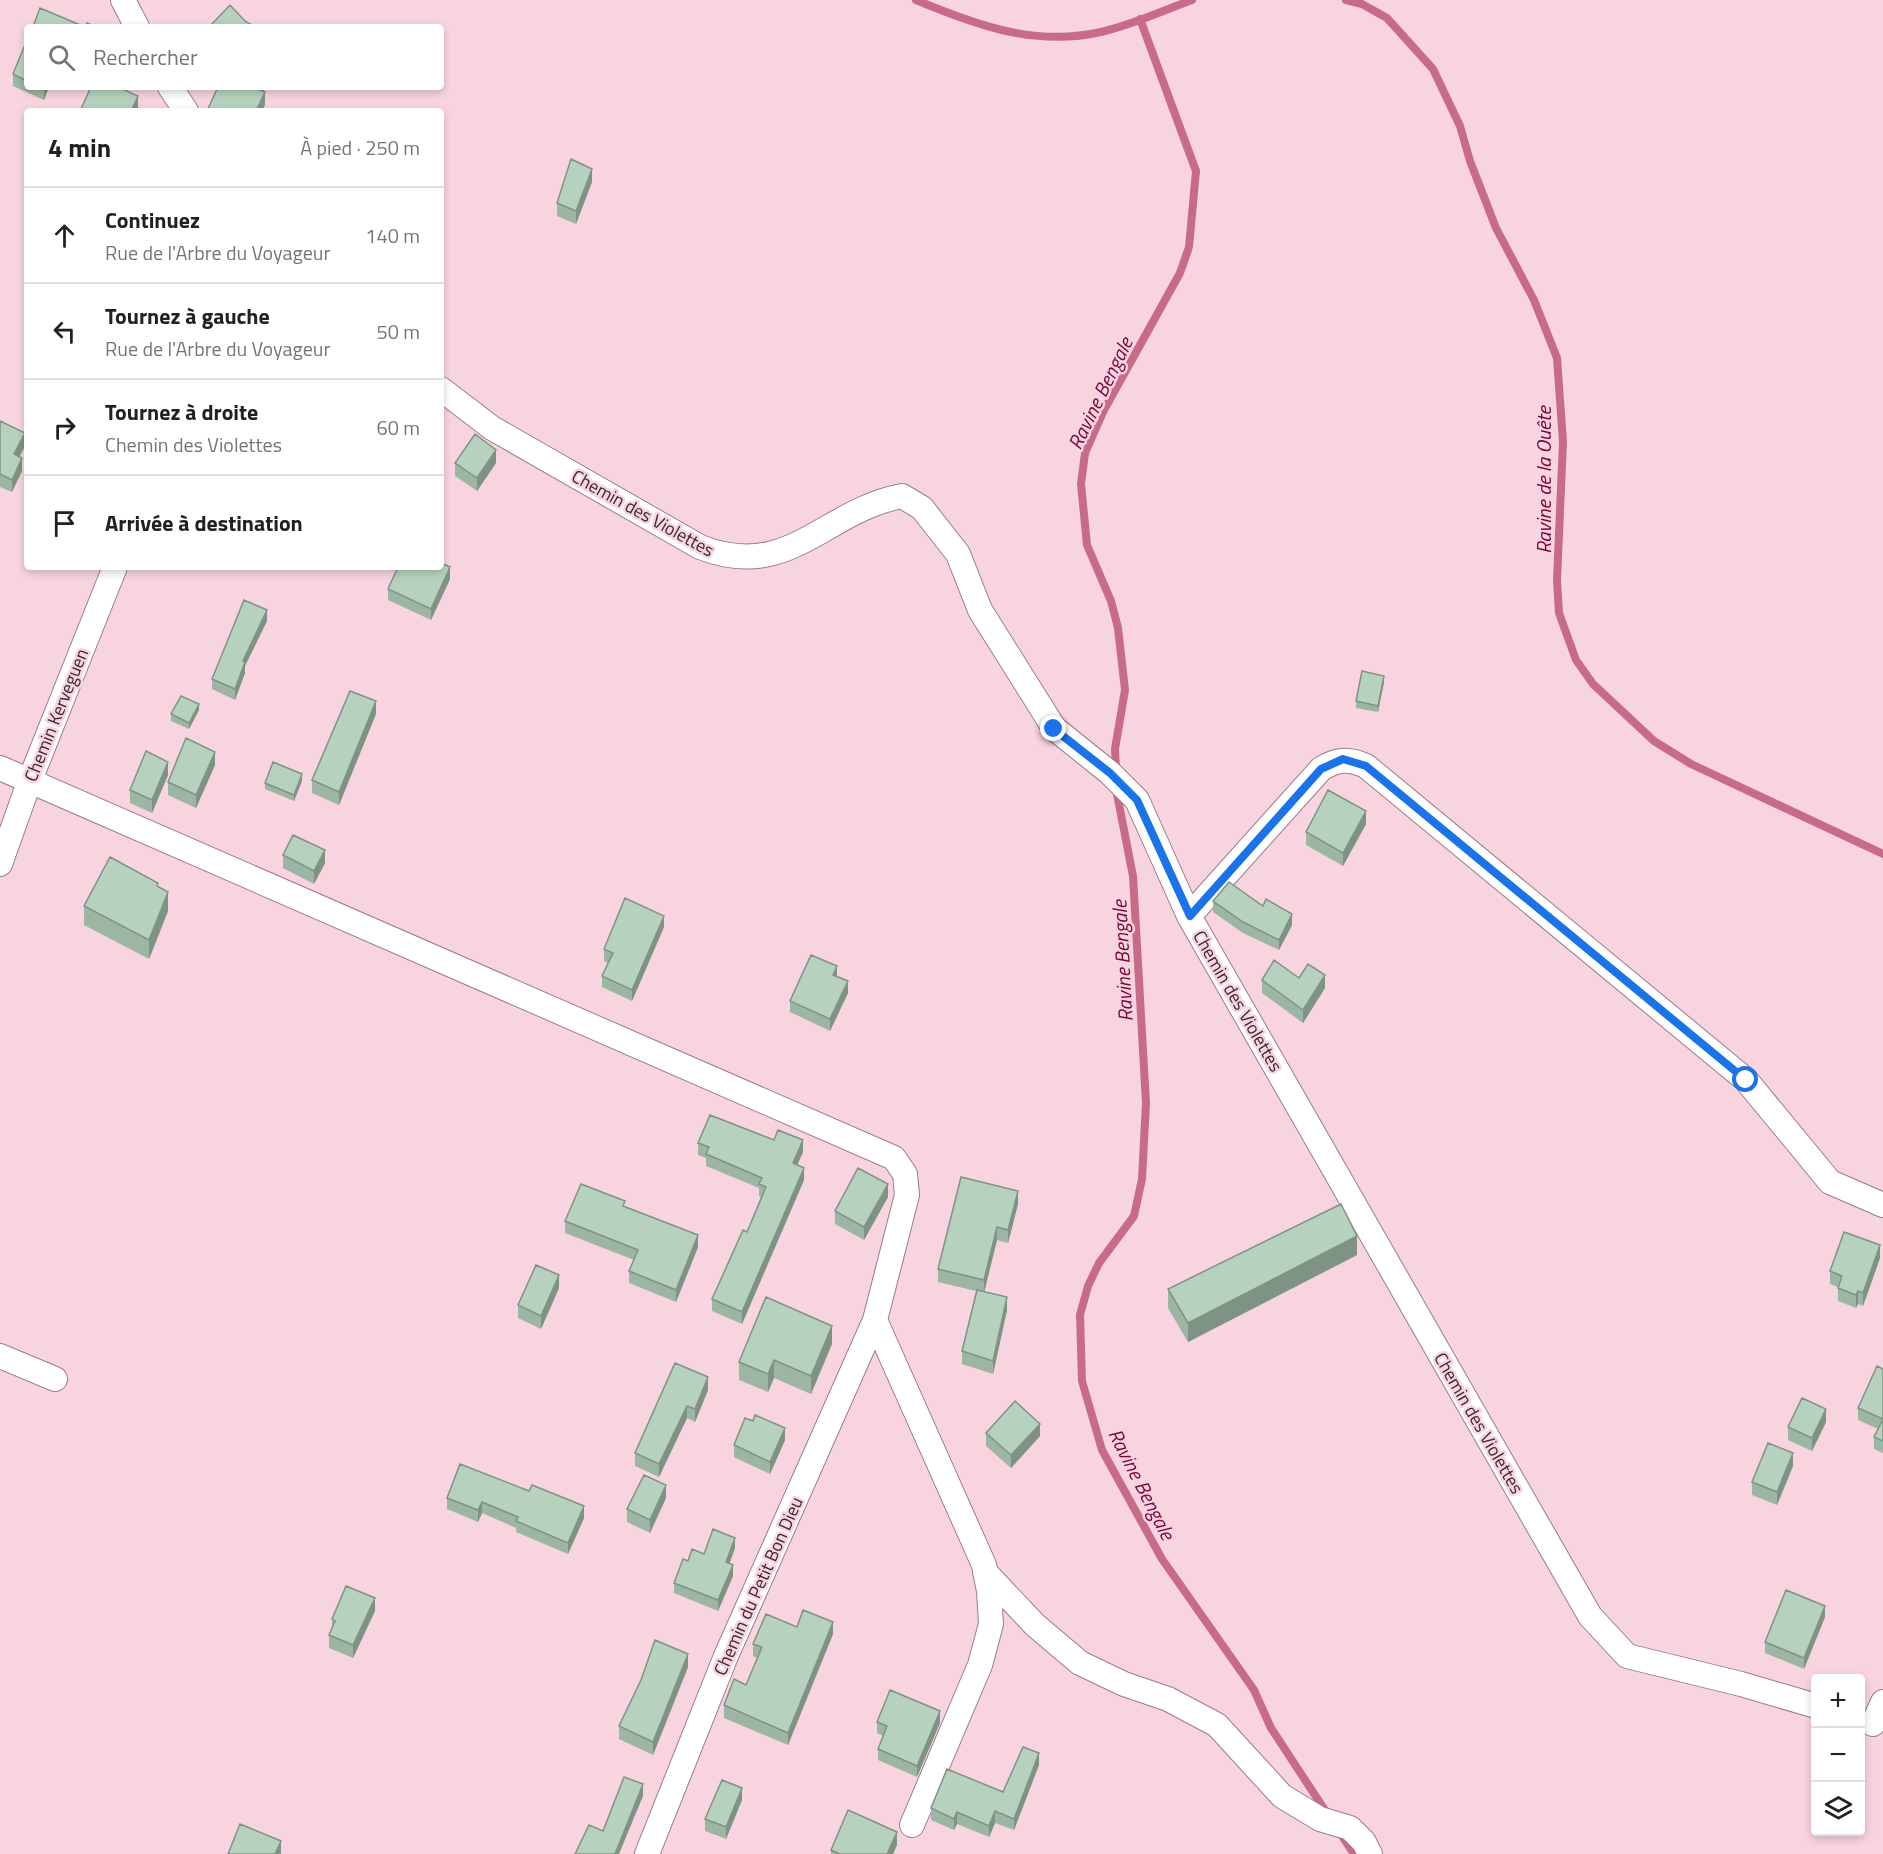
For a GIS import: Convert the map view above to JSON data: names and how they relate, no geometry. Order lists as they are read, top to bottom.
{
  "streets": {
    "street": ["Chemin des Violettes", "Chemin Kerveguen", "Chemin du Petit Bon Dieu"]
  },
  "crossings": [
    ["Chemin Kerveguen", "Chemin du Petit Bon Dieu"]
  ],
  "water": ["Ravine Bengale", "Ravine de la Ouête"],
  "page": {
    "search": "Rechercher",
    "heading": ["4 min", "À pied · 250 m"],
    "list": [
      ["Continuez", "Rue de l'Arbre du Voyageur", "140 m"],
      ["Tournez à gauche", "Rue de l'Arbre du Voyageur", "50 m"],
      ["Tournez à droite", "Chemin des Violettes", "60 m"],
      "Arrivée à destination"
    ],
    "map_buttons": ["+", "−"]
  }
}
